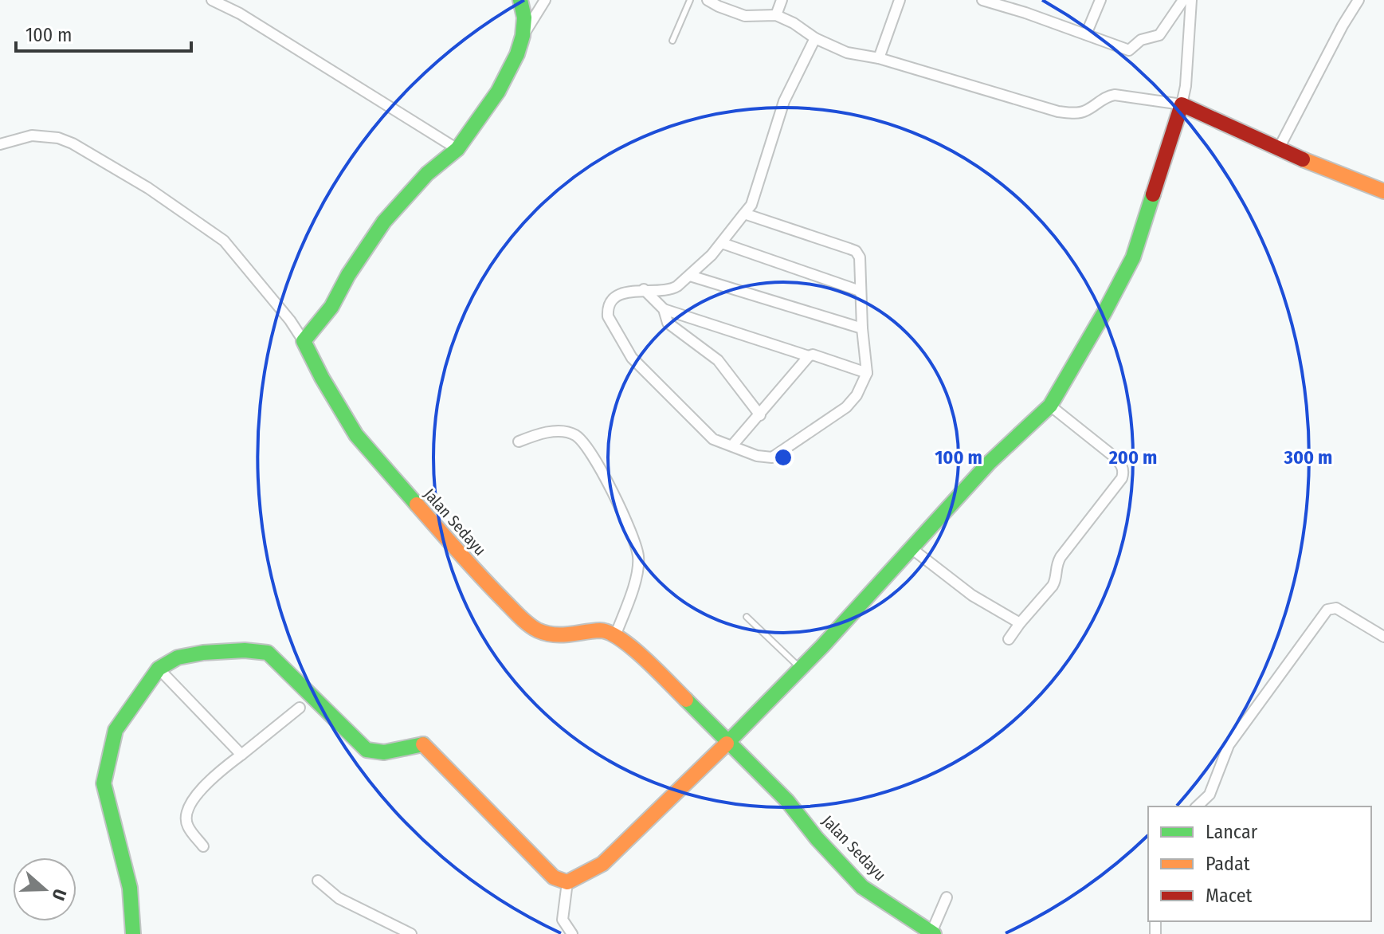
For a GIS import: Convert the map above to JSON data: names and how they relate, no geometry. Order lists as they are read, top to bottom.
{
  "streets": {
    "street": ["Jalan Sedayu"]
  },
  "legend": ["Lancar", "Padat", "Macet"],
  "scale_bar": "100 m",
  "north": "right",
  "rings": ["100 m", "200 m", "300 m"]
}
